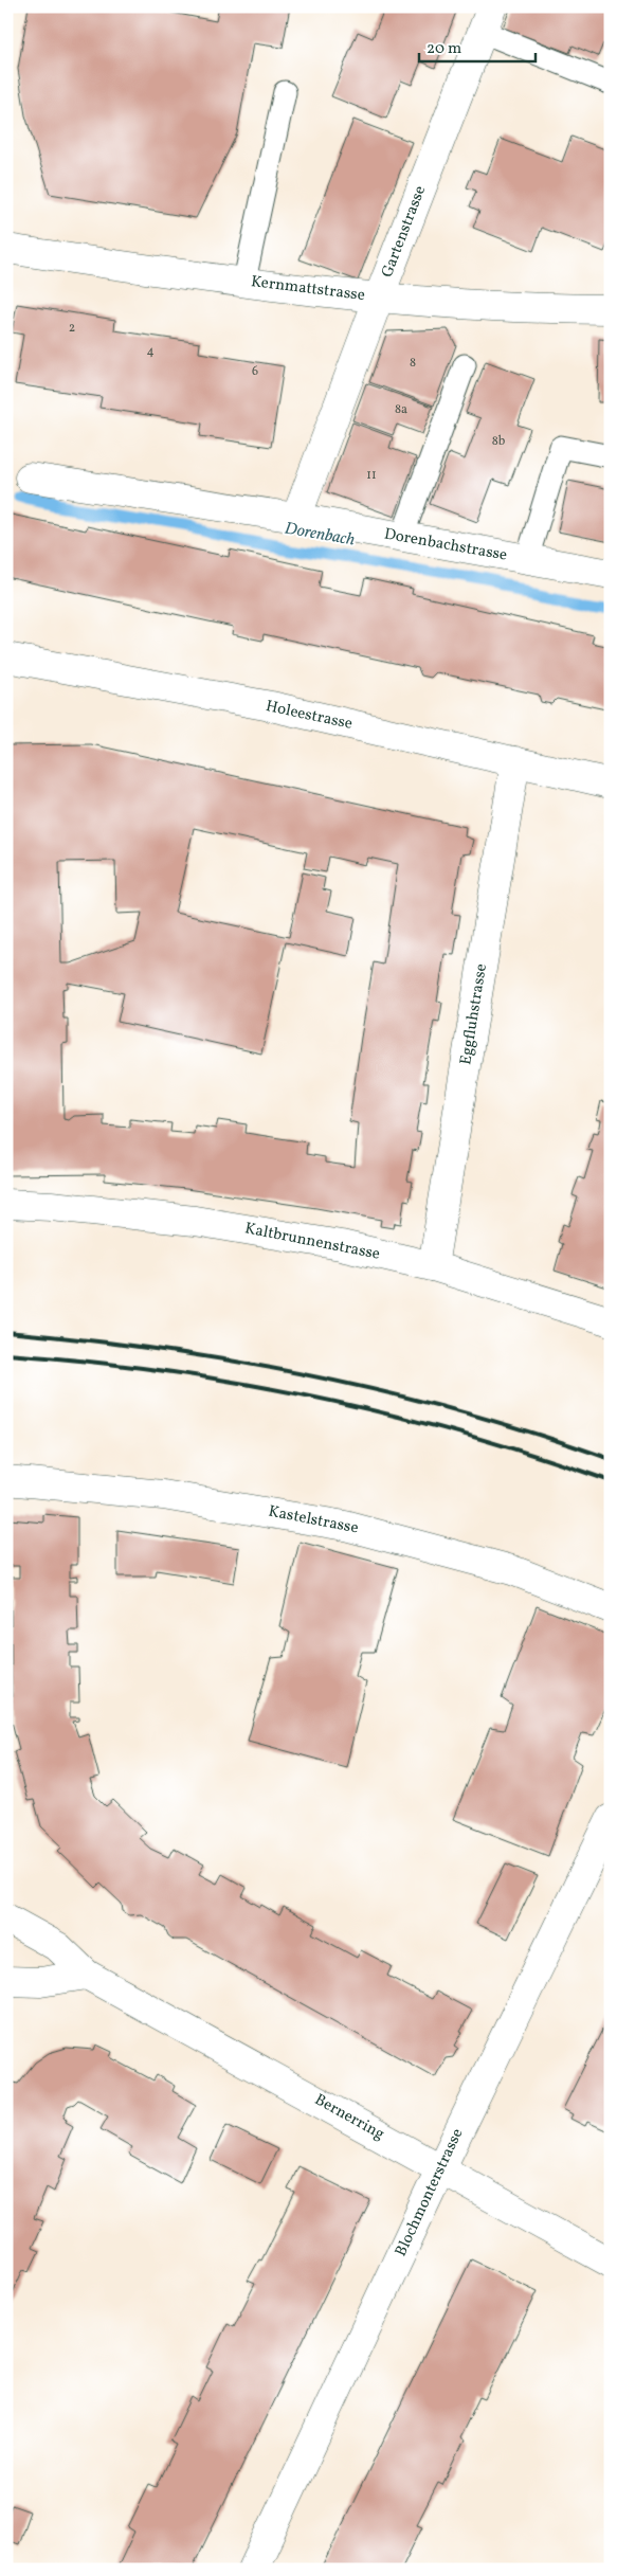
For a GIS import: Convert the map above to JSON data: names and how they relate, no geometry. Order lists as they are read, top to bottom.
{
  "streets": {
    "street": [
      "Gartenstrasse",
      "Kernmattstrasse",
      "Dorenbachstrasse",
      "Holeestrasse",
      "Eggfluhstrasse",
      "Kaltbrunnenstrasse",
      "Kastelstrasse",
      "Bernerring",
      "Blochmonterstrasse"
    ]
  },
  "crossings": [
    ["Gartenstrasse", "Kernmattstrasse"],
    ["Gartenstrasse", "Dorenbachstrasse"],
    ["Holeestrasse", "Eggfluhstrasse"],
    ["Eggfluhstrasse", "Kaltbrunnenstrasse"],
    ["Bernerring", "Blochmonterstrasse"]
  ],
  "water": ["Dorenbach"],
  "house_numbers": [
    "2",
    "4",
    "8",
    "6",
    "8a",
    "8b",
    "11"
  ],
  "scale_bar": "20 m"
}
